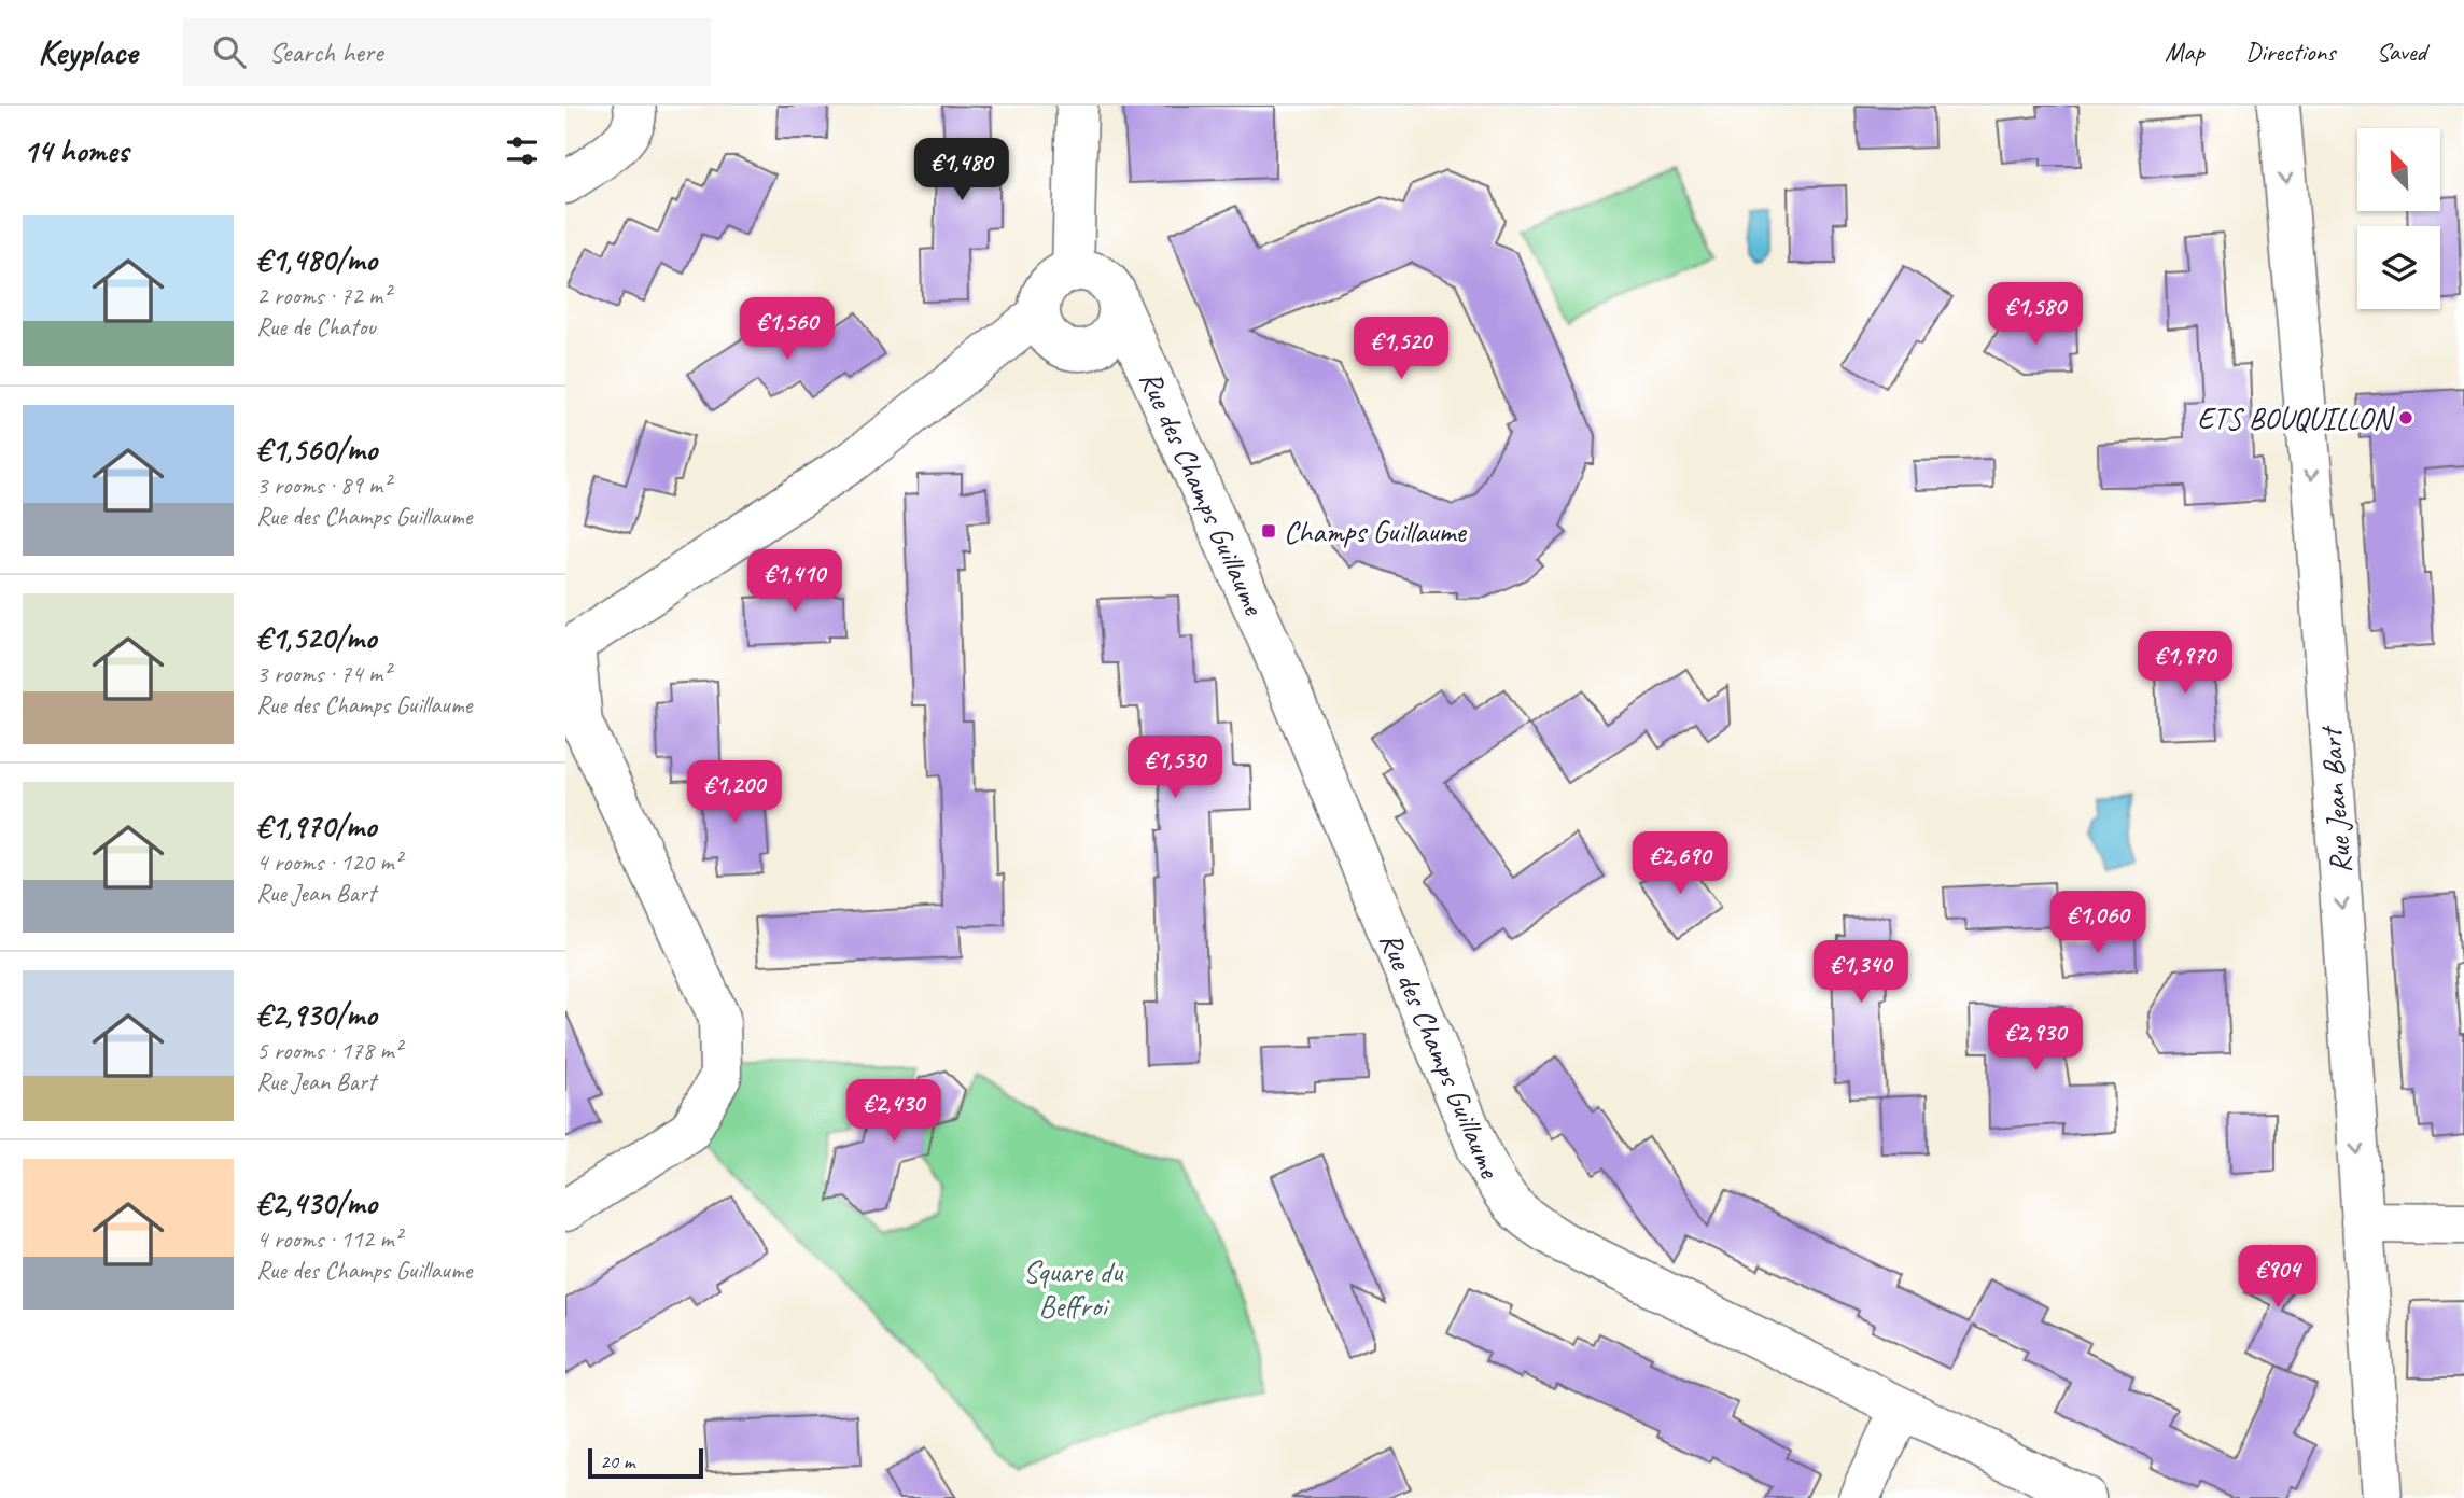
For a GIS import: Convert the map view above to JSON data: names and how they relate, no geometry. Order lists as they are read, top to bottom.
{
  "streets": {
    "street": ["Rue des Champs Guillaume", "Rue Jean Bart"]
  },
  "one_way": ["Rue Jean Bart"],
  "parks": ["Square du Beffroi"],
  "places": {
    "other": ["ETS BOUQUILLON"],
    "transit": ["Champs Guillaume"]
  },
  "scale_bar": "20 m",
  "north": "top left",
  "page": {
    "header": "Keyplace",
    "search": "Search here",
    "nav": ["Map", "Directions", "Saved"],
    "heading": "14 homes",
    "price": [
      "€1,480",
      "€1,580",
      "€1,560",
      "€1,520",
      "€1,410",
      "€1,970",
      "€1,530",
      "€1,200",
      "€2,690",
      "€1,060",
      "€1,340",
      "€2,930",
      "€2,430",
      "€904"
    ],
    "list": [
      {
        "name": "€1,480/mo",
        "note": "2 rooms · 72 m² · Rue de Chatou"
      },
      {
        "name": "€1,560/mo",
        "note": "3 rooms · 89 m² · Rue des Champs Guillaume"
      },
      {
        "name": "€1,520/mo",
        "note": "3 rooms · 74 m² · Rue des Champs Guillaume"
      },
      {
        "name": "€1,970/mo",
        "note": "4 rooms · 120 m² · Rue Jean Bart"
      },
      {
        "name": "€2,930/mo",
        "note": "5 rooms · 178 m² · Rue Jean Bart"
      },
      {
        "name": "€2,430/mo",
        "note": "4 rooms · 112 m² · Rue des Champs Guillaume"
      }
    ],
    "scale": "20 m"
  }
}
